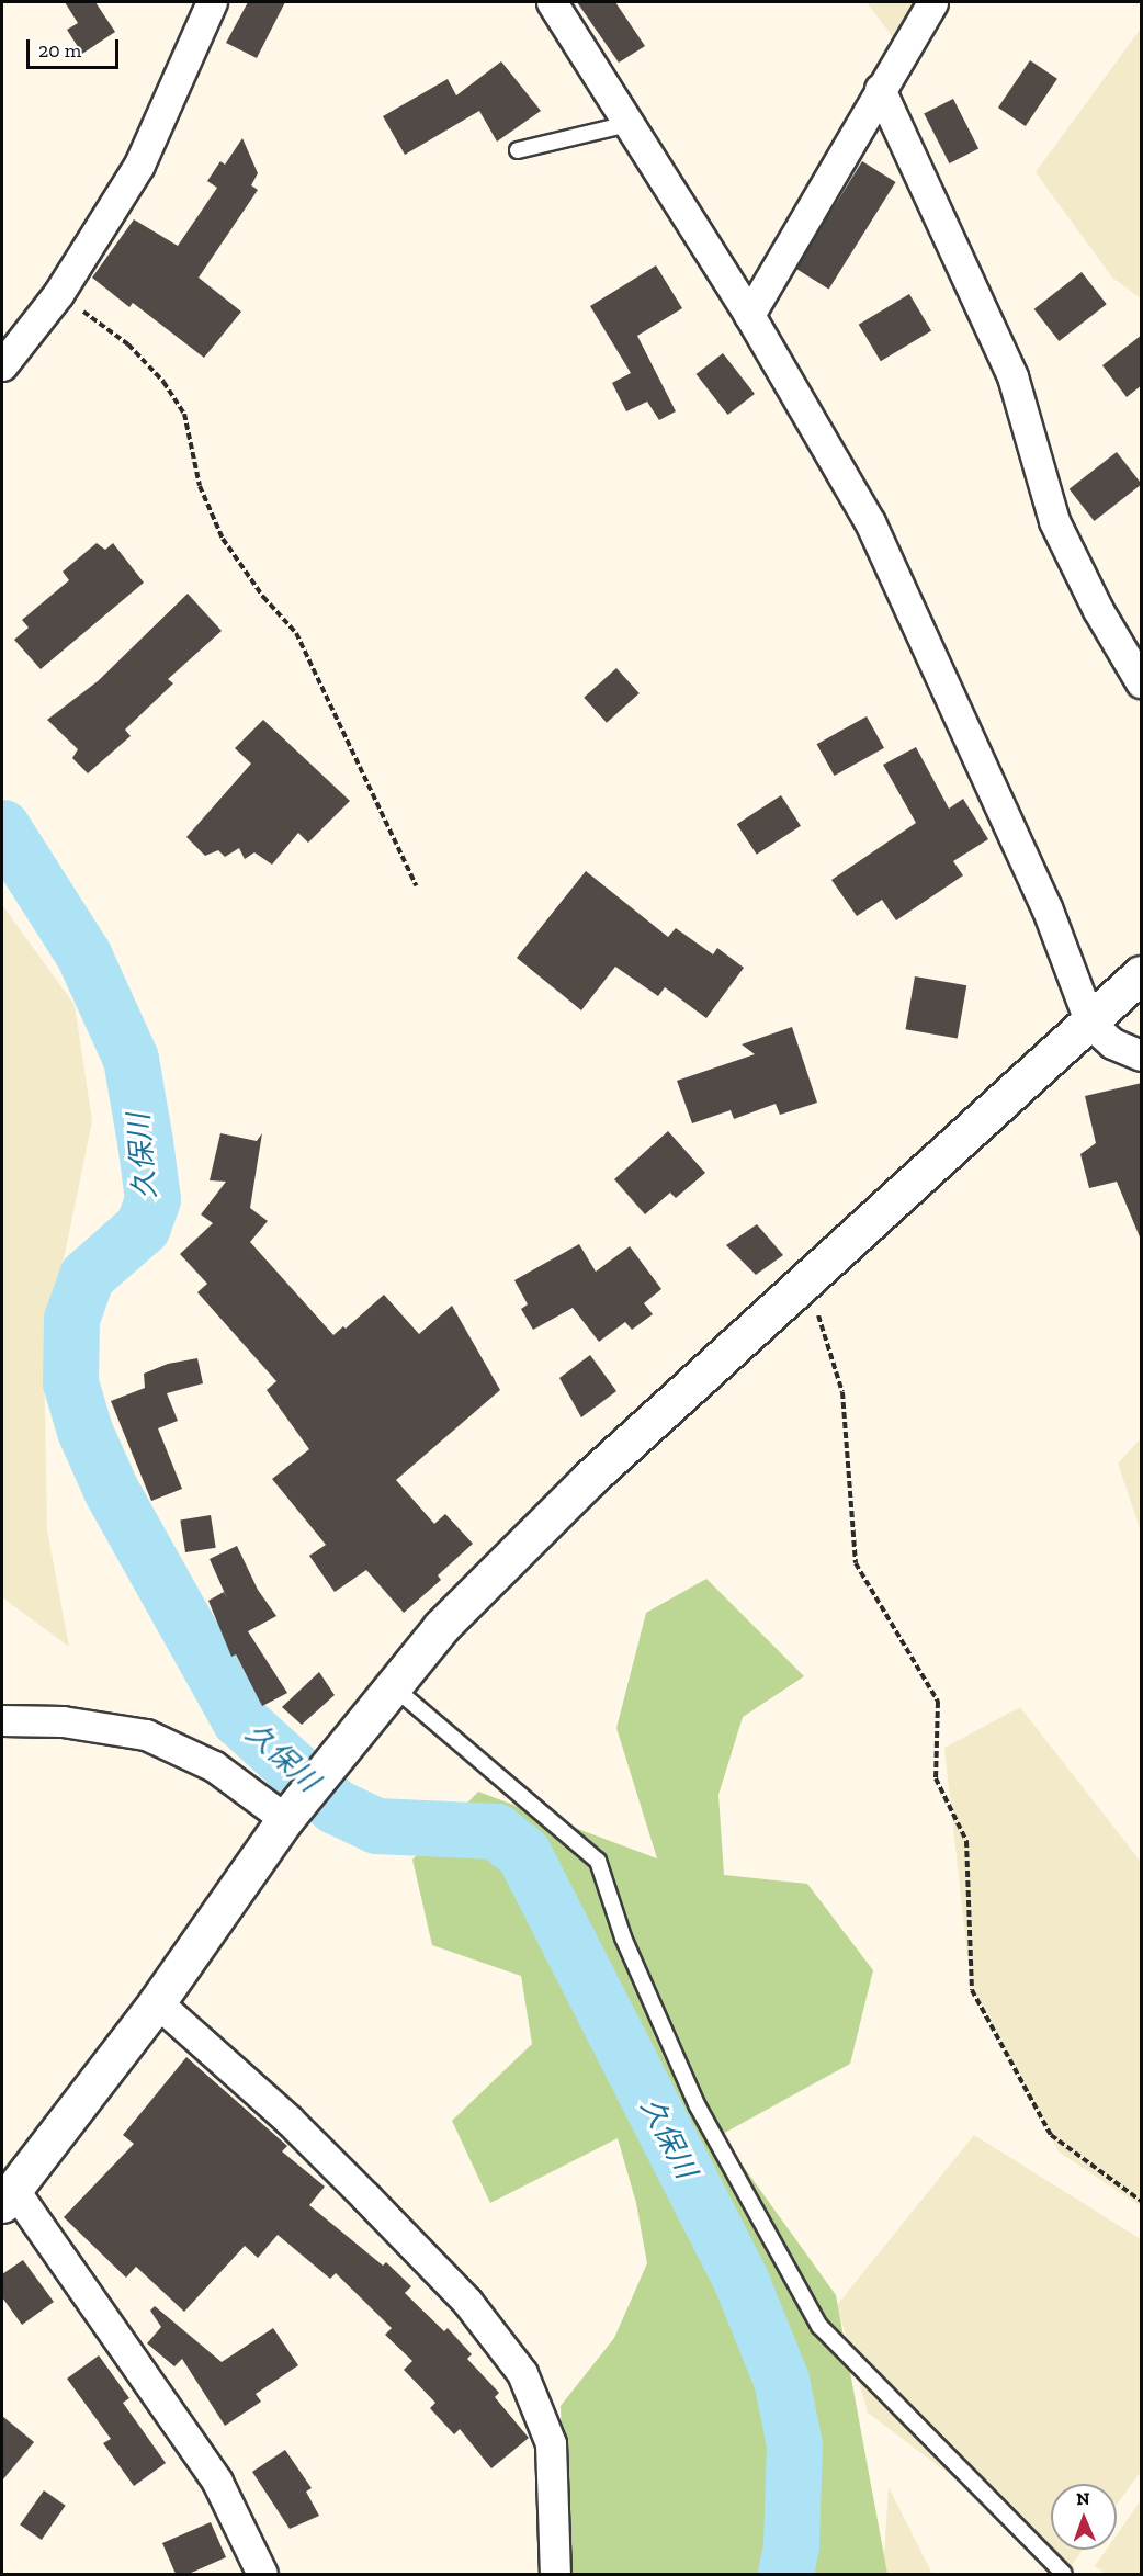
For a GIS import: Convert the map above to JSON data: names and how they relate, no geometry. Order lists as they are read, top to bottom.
{
  "water": ["久保川"],
  "scale_bar": "20 m",
  "north": "top"
}
